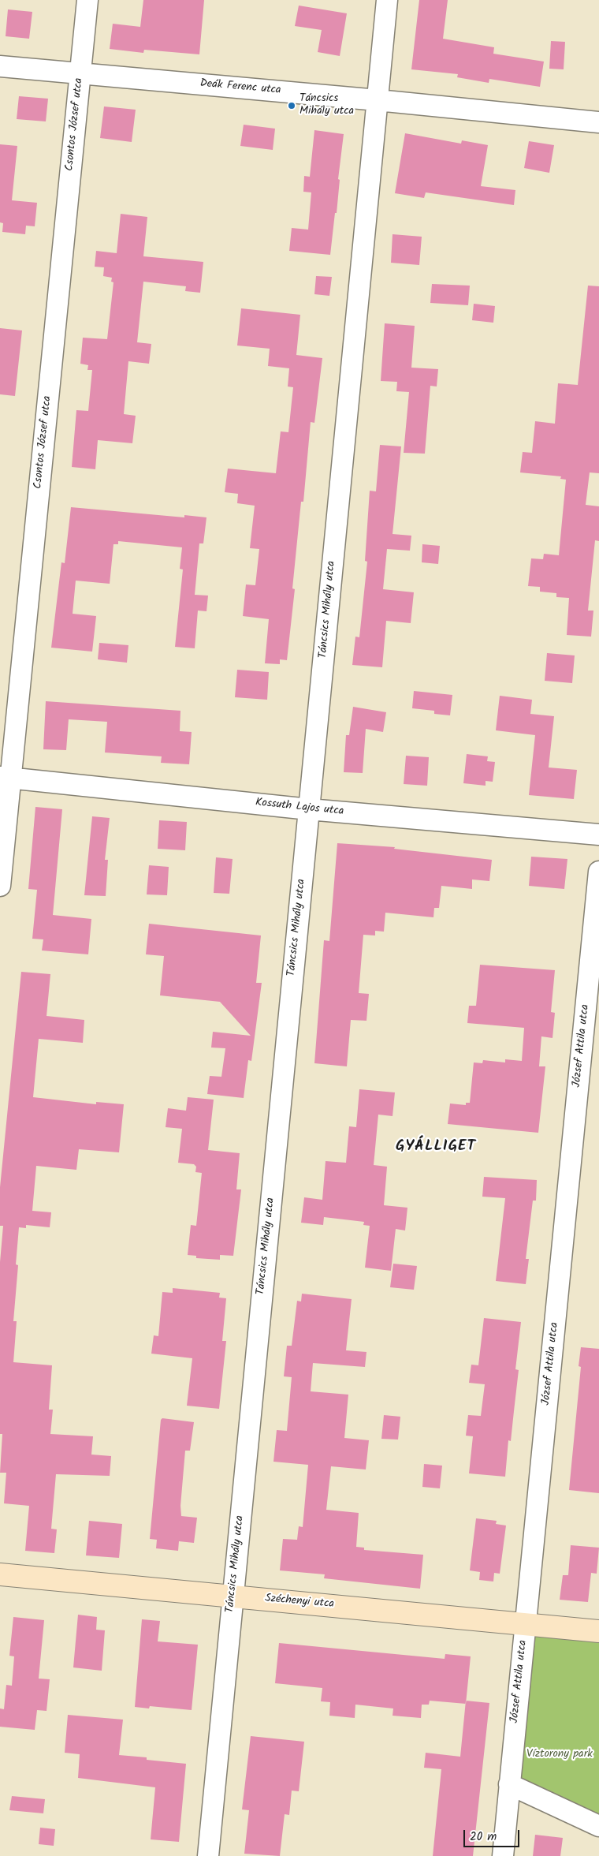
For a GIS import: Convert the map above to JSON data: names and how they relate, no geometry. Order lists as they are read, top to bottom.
{
  "streets": {
    "street": [
      "Deák Ferenc utca",
      "Csontos József utca",
      "Táncsics Mihály utca",
      "Kossuth Lajos utca",
      "József Attila utca",
      "Széchenyi utca"
    ]
  },
  "crossings": [
    ["Deák Ferenc utca", "Csontos József utca"],
    ["Deák Ferenc utca", "Táncsics Mihály utca"],
    ["Csontos József utca", "Kossuth Lajos utca"],
    ["Táncsics Mihály utca", "Kossuth Lajos utca"],
    ["Táncsics Mihály utca", "Széchenyi utca"],
    ["József Attila utca", "Széchenyi utca"]
  ],
  "districts": ["GYÁLLIGET"],
  "parks": ["Víztorony park"],
  "places": ["Táncsics Mihály utca"],
  "scale_bar": "20 m"
}
